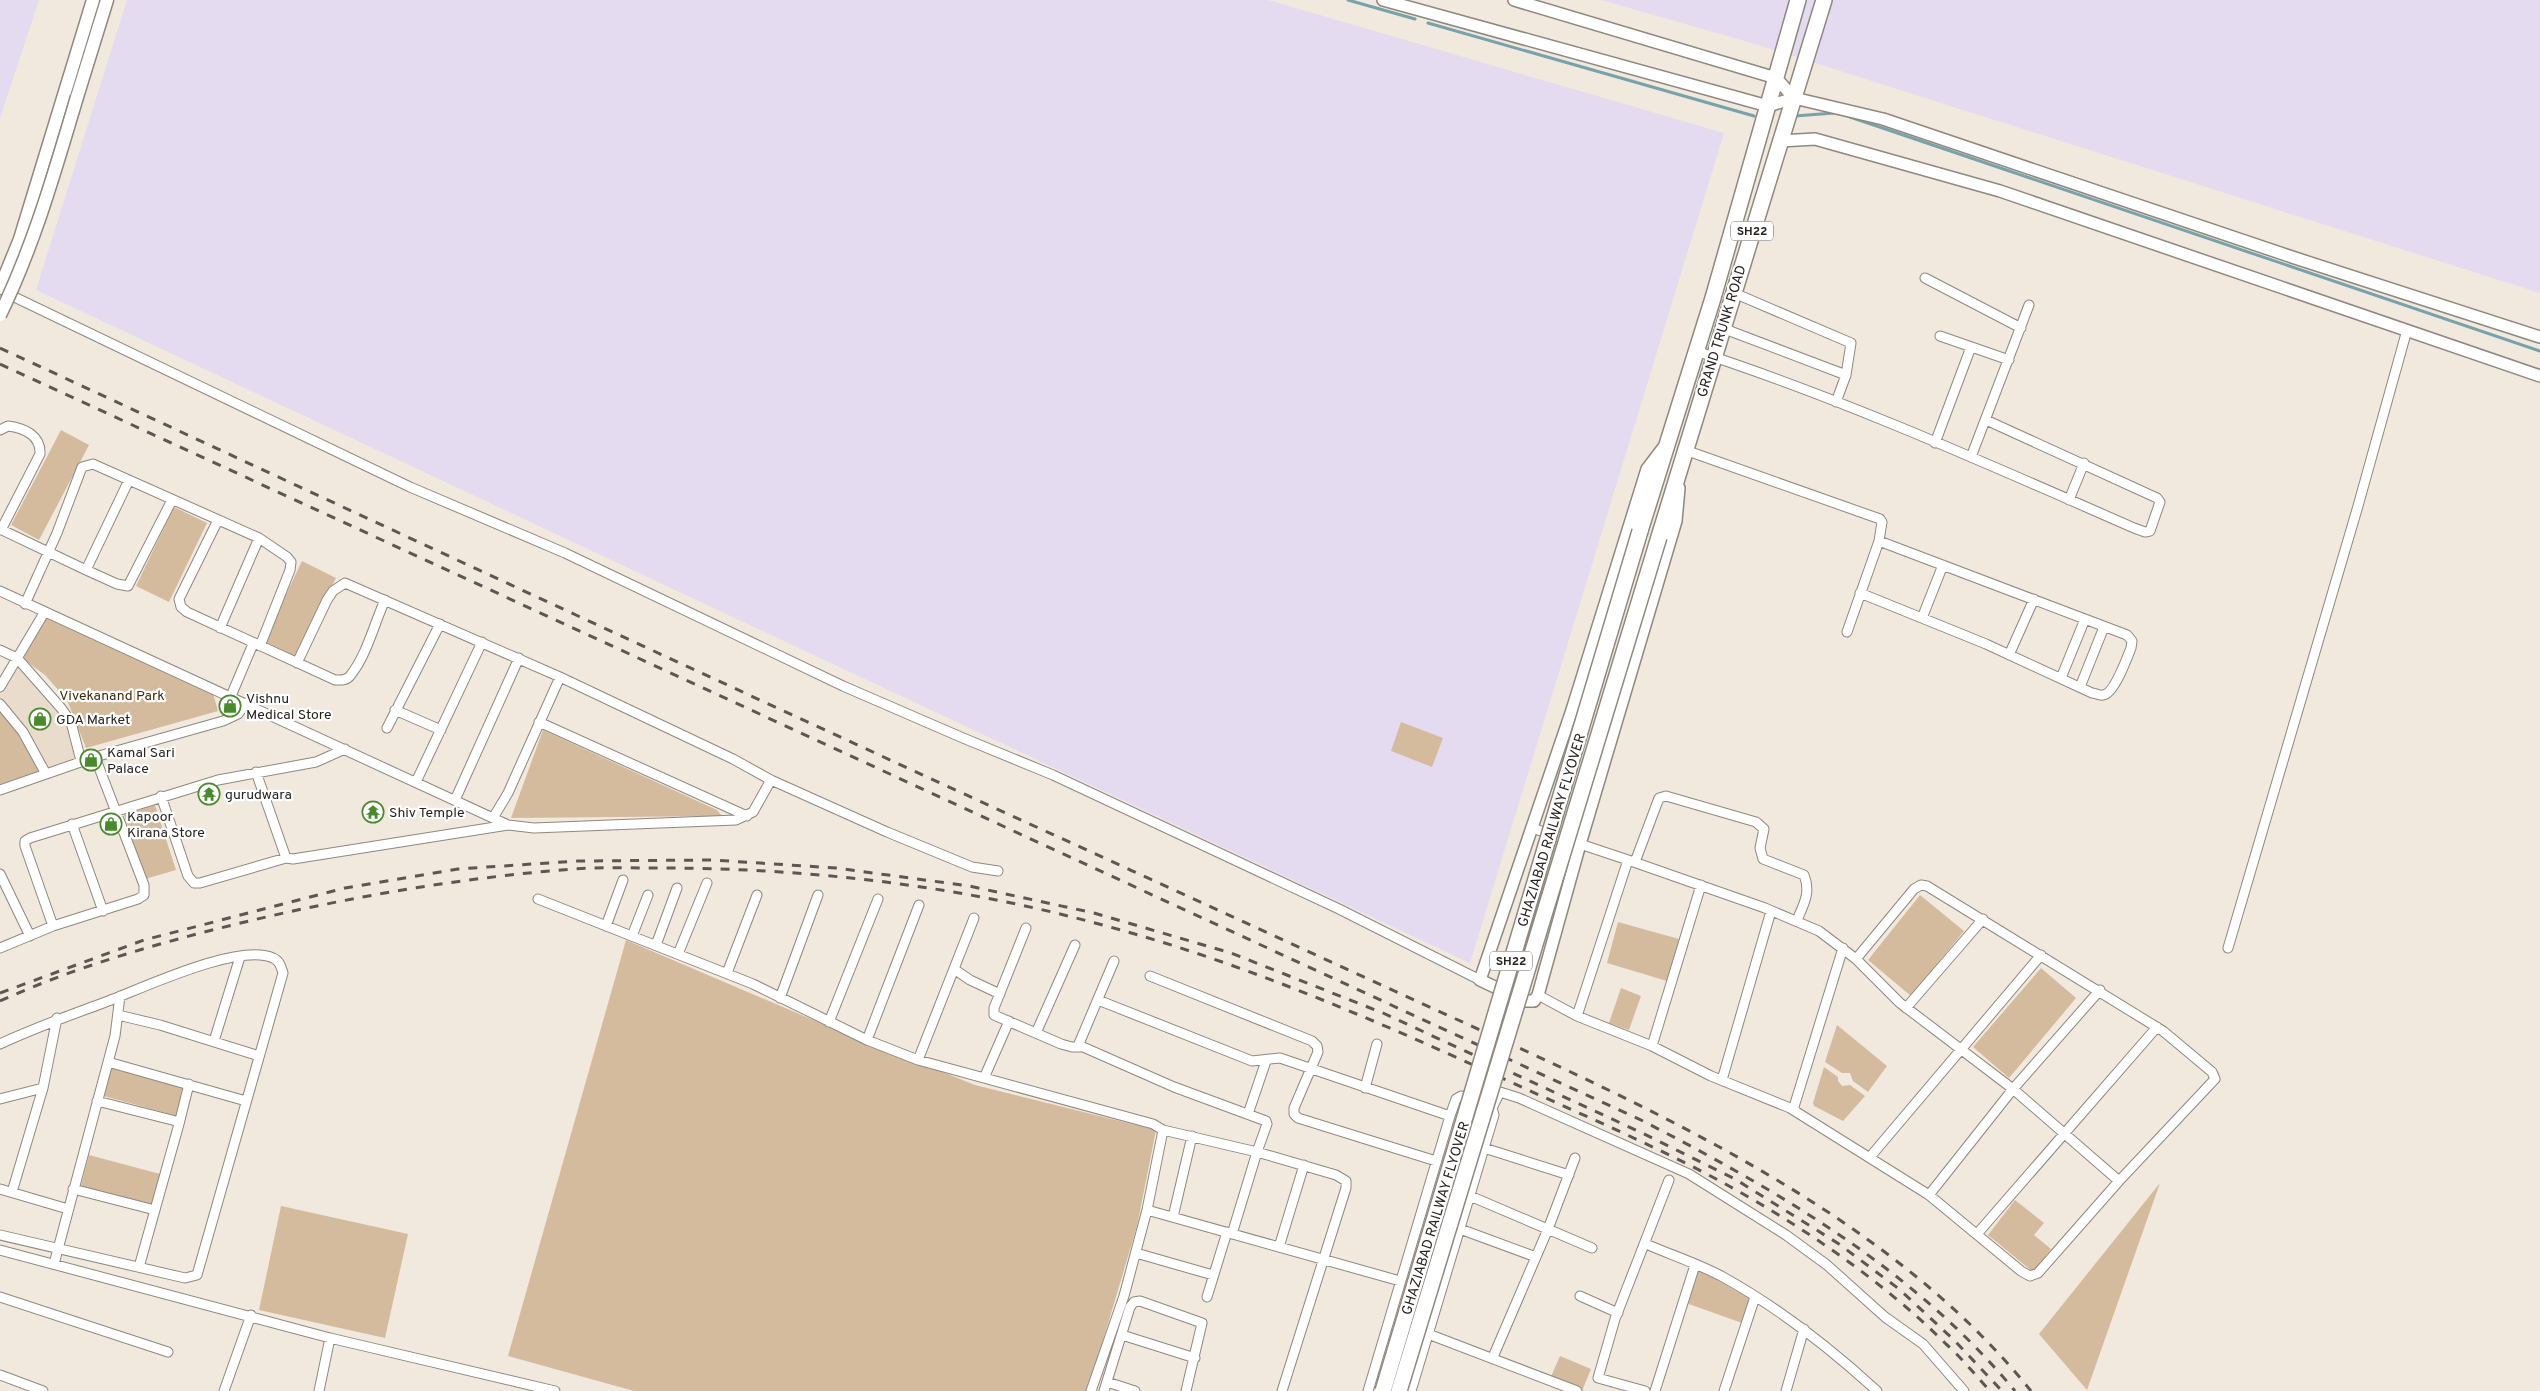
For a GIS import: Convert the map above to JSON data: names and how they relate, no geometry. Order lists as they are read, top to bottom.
{
  "streets": {
    "highway": ["SH22", "GRAND TRUNK ROAD", "GHAZIABAD RAILWAY FLYOVER"]
  },
  "crossings": [
    ["GRAND TRUNK ROAD", "GHAZIABAD RAILWAY FLYOVER"]
  ],
  "parks": ["Vivekanand Park"],
  "places": {
    "shop": [
      "Vishnu Medical Store",
      "GDA Market",
      "Kamal Sari Palace",
      "Kapoor Kirana Store"
    ],
    "temple": ["gurudwara", "Shiv Temple"]
  }
}
